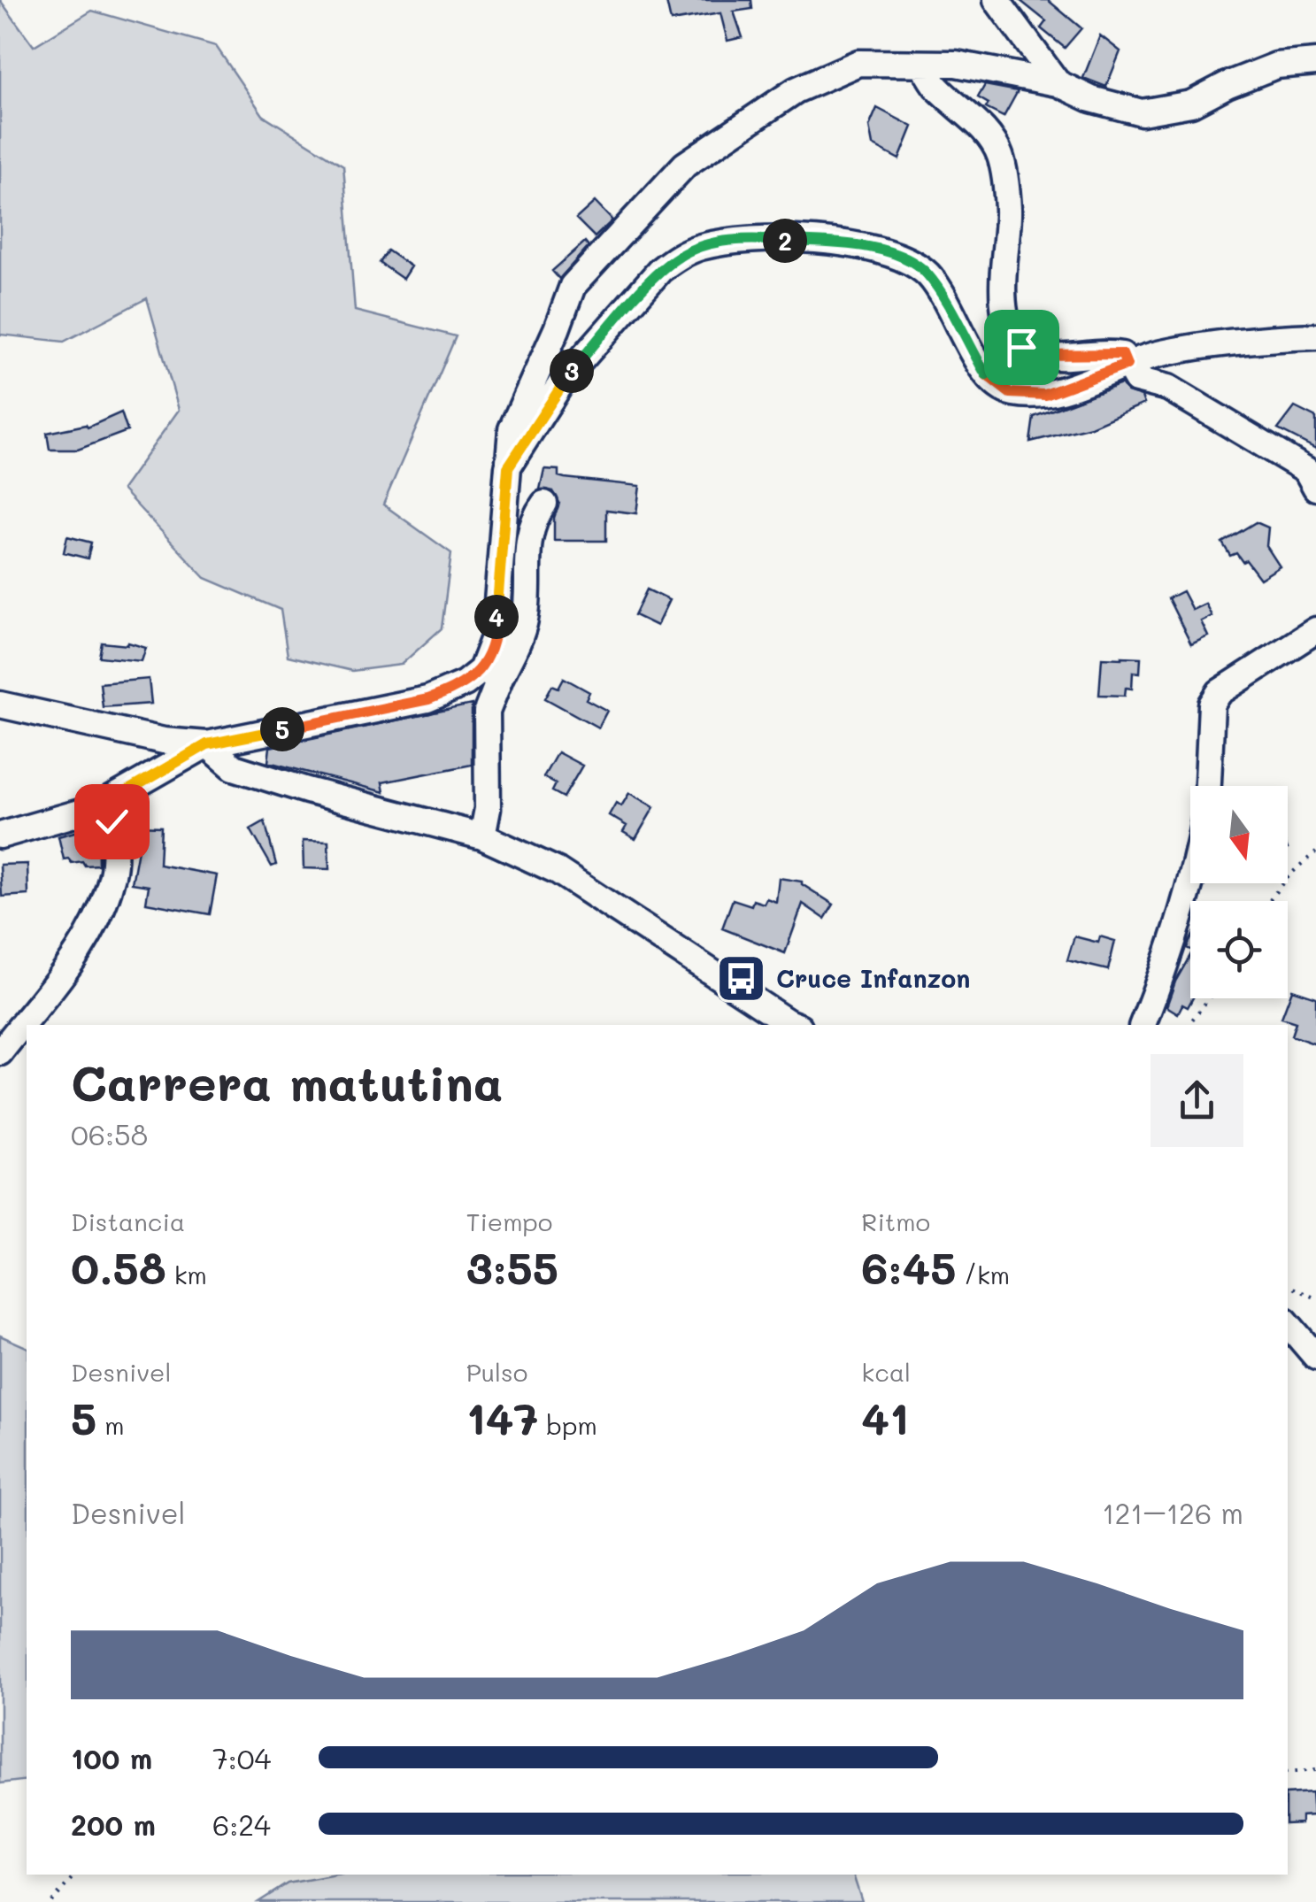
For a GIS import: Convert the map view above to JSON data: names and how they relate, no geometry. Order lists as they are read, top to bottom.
{
  "places": {
    "bus stop": ["Cruce Infanzon"]
  },
  "north": "bottom",
  "page": {
    "pins": [
      "2",
      "3",
      "4",
      "5"
    ],
    "heading": ["Carrera matutina", "06:58"],
    "stats": [
      ["Distancia", "0.58 km"],
      ["Tiempo", "3:55"],
      ["Ritmo", "6:45 /km"],
      ["Desnivel", "5 m"],
      ["Pulso", "147 bpm"],
      ["kcal", "41"]
    ],
    "chart": ["Desnivel", "121–126 m"],
    "list": [
      {
        "name": "100 m",
        "note": "7:04"
      },
      {
        "name": "200 m",
        "note": "6:24"
      }
    ]
  }
}
